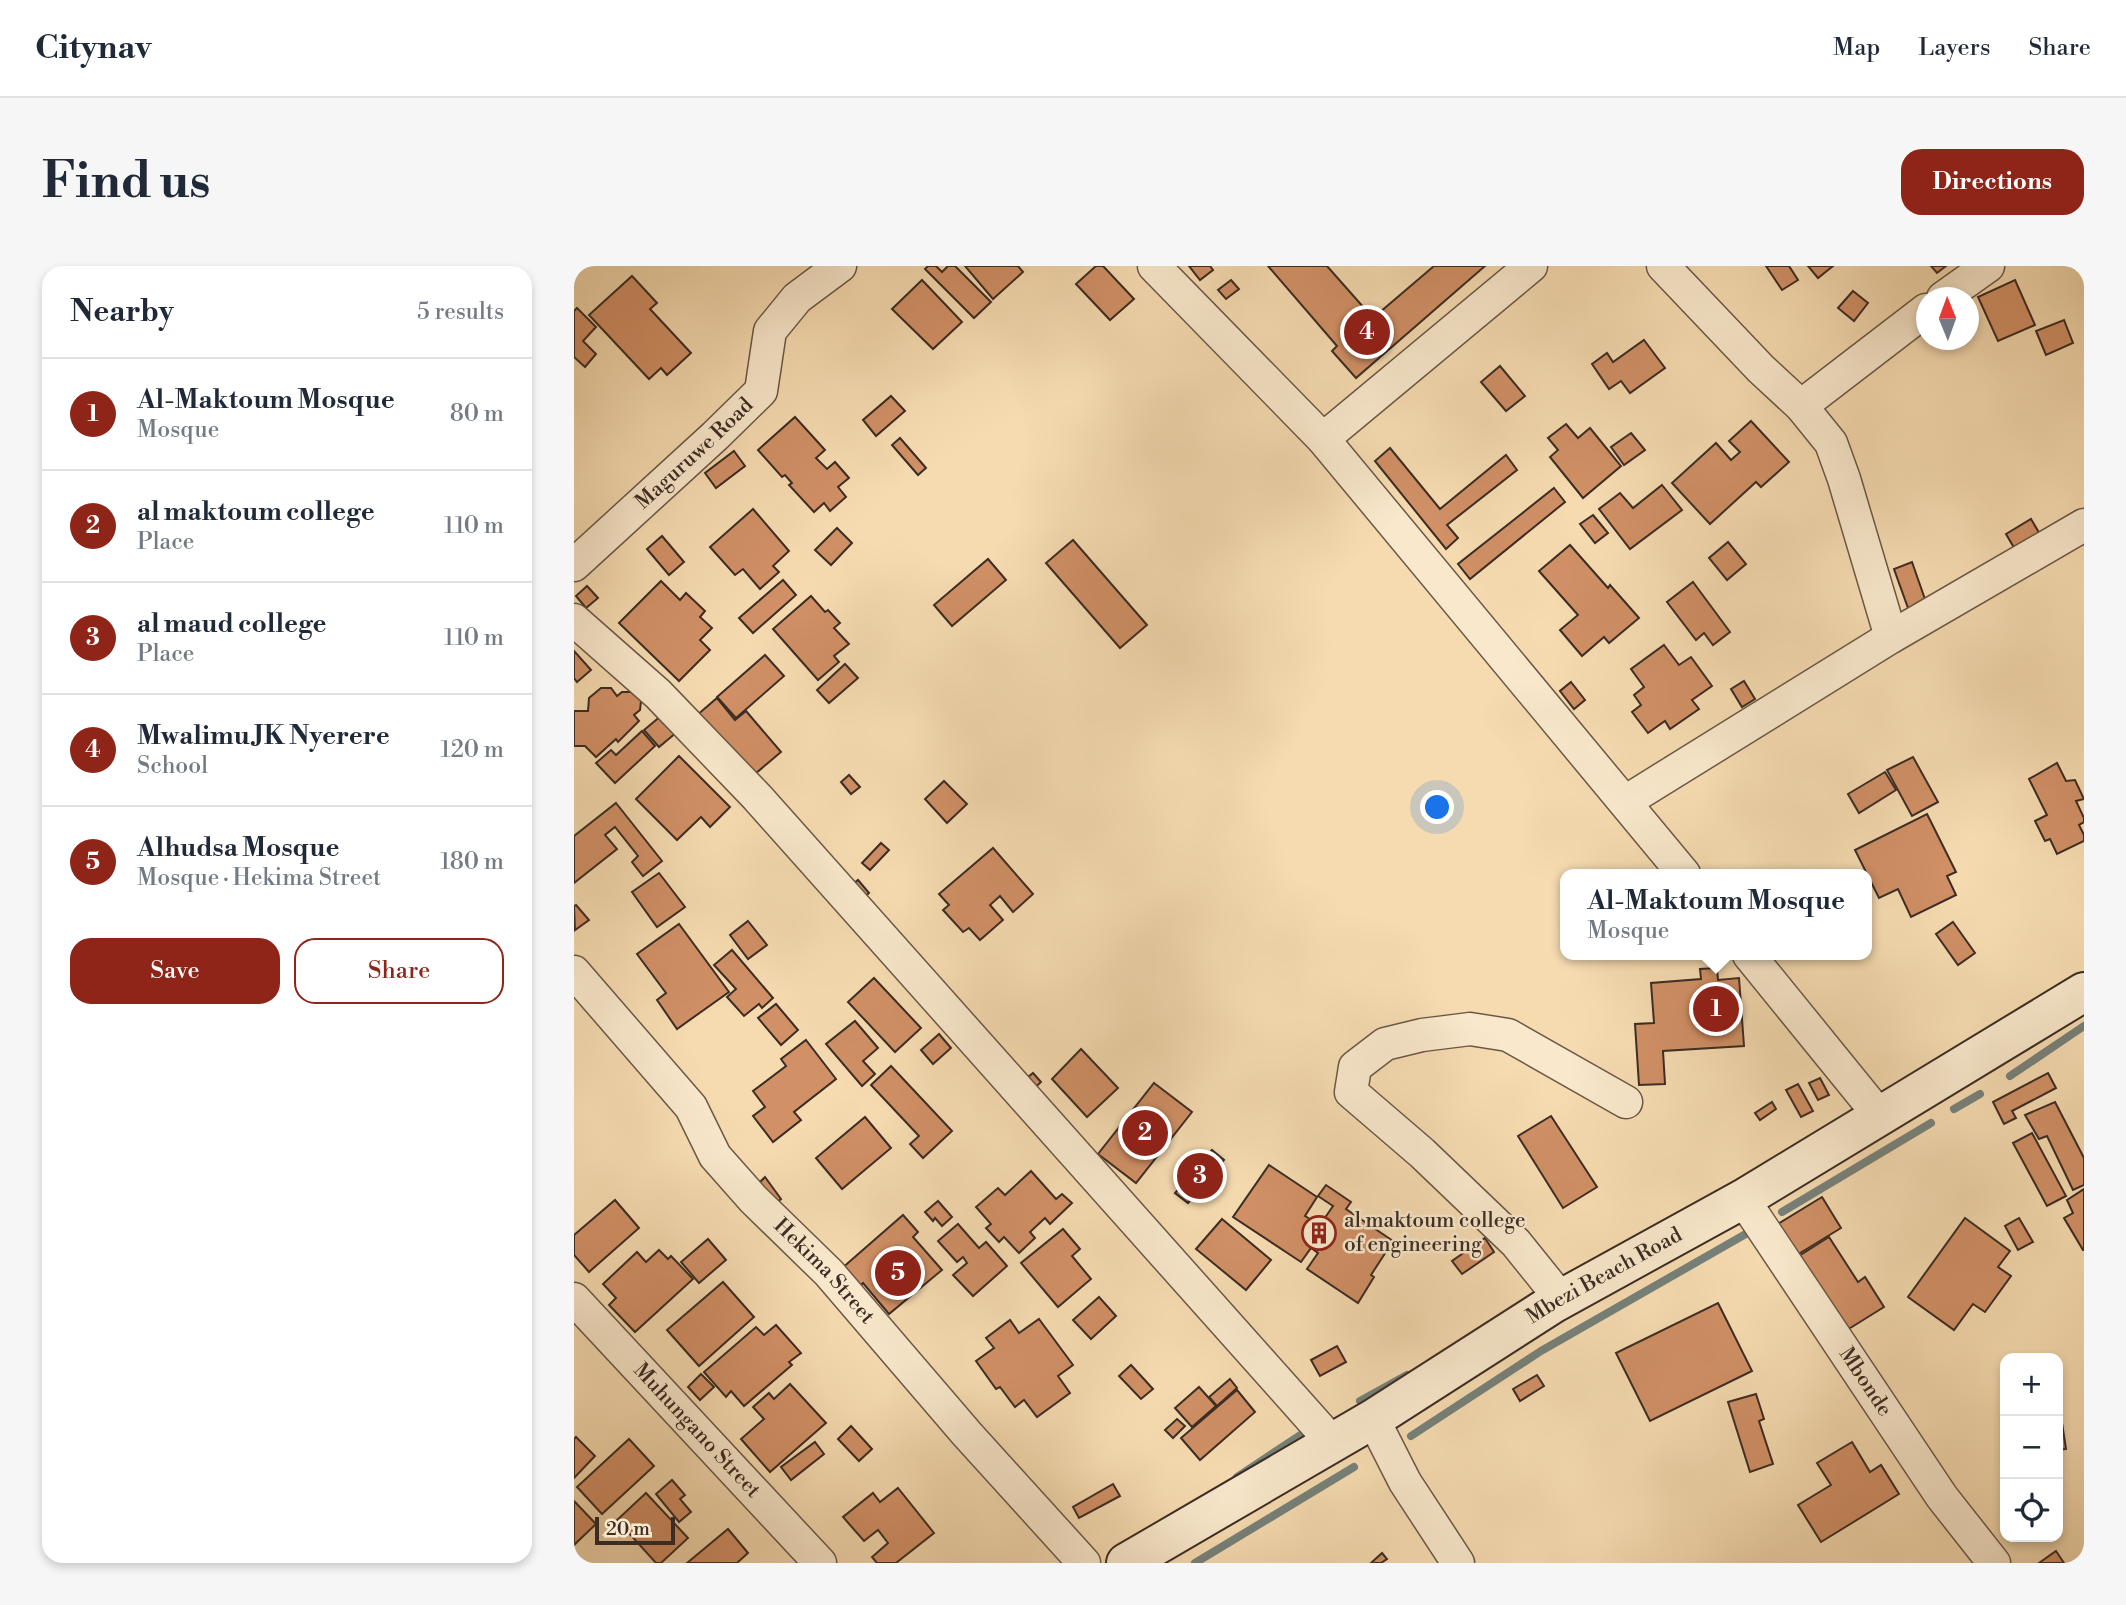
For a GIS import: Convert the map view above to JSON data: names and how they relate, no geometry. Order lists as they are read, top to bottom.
{
  "streets": {
    "main road": ["Mbezi Beach Road"],
    "street": [
      "Maguruwe Road",
      "Hekima Street",
      "Mbonde",
      "Muhungano Street"
    ]
  },
  "crossings": [
    ["Mbezi Beach Road", "Mbonde"]
  ],
  "places": {
    "building": ["al maktoum college of engineering"]
  },
  "scale_bar": "20 m",
  "north": "top",
  "page": {
    "header": "Citynav",
    "nav": ["Map", "Layers", "Share"],
    "buttons": [
      "Directions",
      ["Save", "Share"]
    ],
    "title": "Find us",
    "heading": ["Nearby", "5 results"],
    "pins": [
      "4",
      "1",
      "2",
      "3",
      "5"
    ],
    "list": [
      {
        "mark": "1",
        "name": "Al-Maktoum Mosque",
        "note": "Mosque",
        "value": "80 m"
      },
      {
        "mark": "2",
        "name": "al maktoum college",
        "note": "Place",
        "value": "110 m"
      },
      {
        "mark": "3",
        "name": "al maud college",
        "note": "Place",
        "value": "110 m"
      },
      {
        "mark": "4",
        "name": "Mwalimu JK Nyerere",
        "note": "School",
        "value": "120 m"
      },
      {
        "mark": "5",
        "name": "Alhudsa Mosque",
        "note": "Mosque · Hekima Street",
        "value": "180 m"
      }
    ],
    "popup": ["Al-Maktoum Mosque", "Mosque"],
    "map_buttons": ["+", "−"],
    "scale": "20 m"
  }
}
